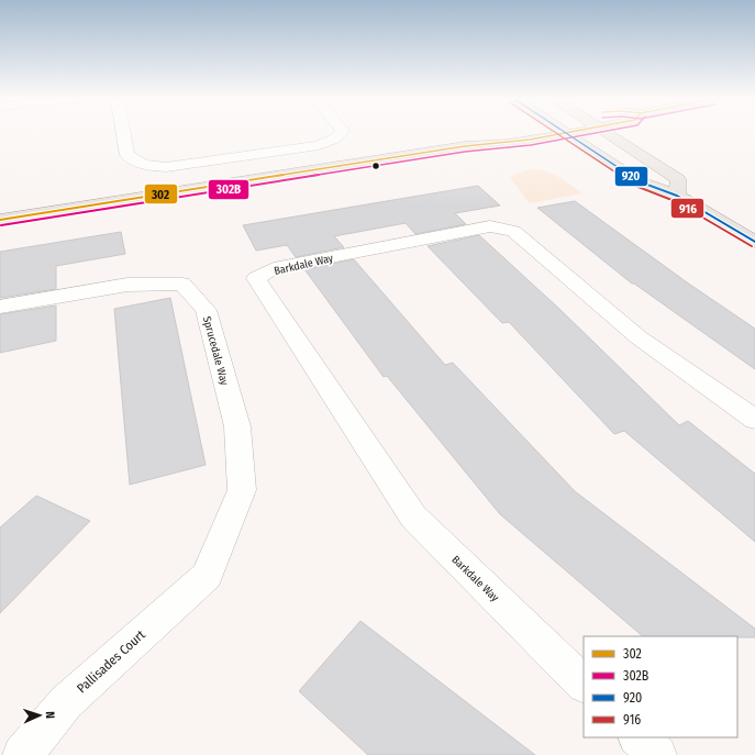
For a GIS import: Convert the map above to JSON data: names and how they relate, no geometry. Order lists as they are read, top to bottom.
{
  "streets": {
    "street": ["Barkdale Way", "Sprucedale Way", "Pallisades Court"]
  },
  "crossings": [
    ["Sprucedale Way", "Pallisades Court"]
  ],
  "lines": [
    "transit line 302",
    "transit line 302B",
    "transit line 920",
    "transit line 916"
  ],
  "legend": [
    "302",
    "302B",
    "920",
    "916"
  ],
  "north": "right"
}
